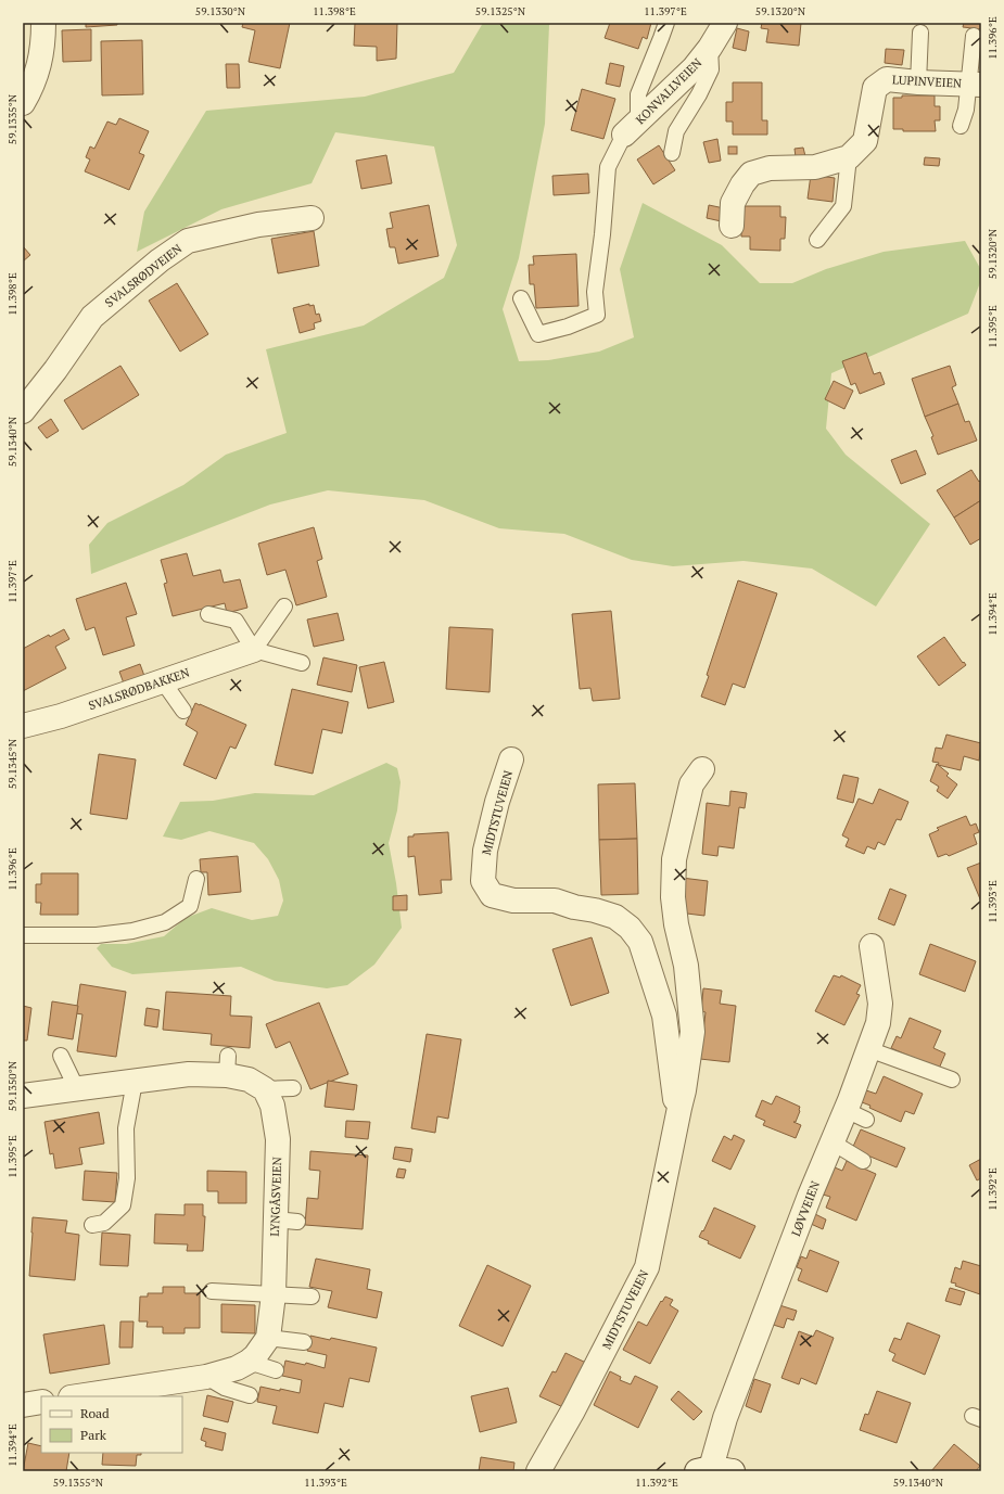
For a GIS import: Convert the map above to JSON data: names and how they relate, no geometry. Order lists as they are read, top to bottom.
{
  "streets": {
    "street": [
      "LUPINVEIEN",
      "KONVALLVEIEN",
      "SVALSRØDVEIEN",
      "SVALSRØDBAKKEN",
      "MIDTSTUVEIEN",
      "LYNGÅSVEIEN",
      "LØVVEIEN"
    ]
  },
  "legend": ["Road", "Park"],
  "coordinates": [
    "59.1330°N",
    "11.398°E",
    "59.1325°N",
    "11.397°E",
    "59.1320°N",
    "11.396°E",
    "59.1335°N",
    "11.395°E",
    "59.1340°N",
    "11.394°E",
    "59.1345°N",
    "11.393°E",
    "59.1350°N",
    "11.392°E",
    "59.1355°N"
  ]
}
